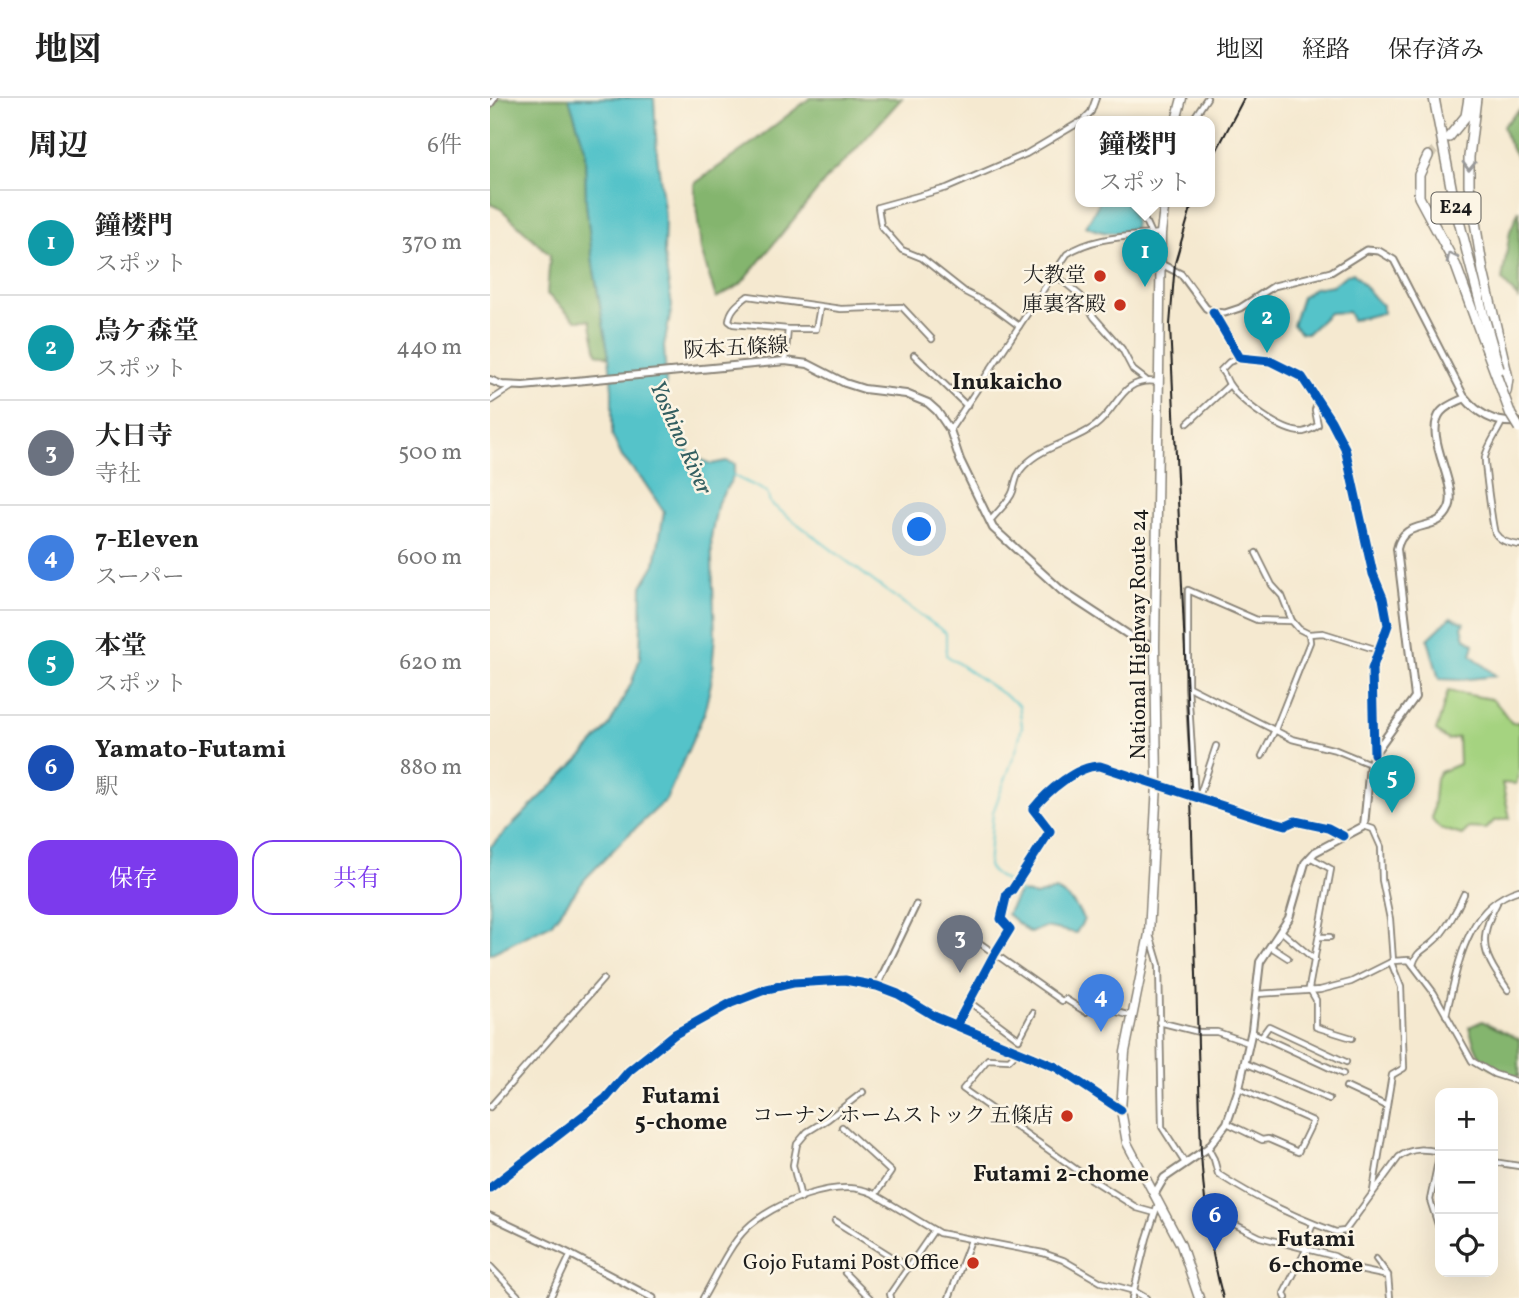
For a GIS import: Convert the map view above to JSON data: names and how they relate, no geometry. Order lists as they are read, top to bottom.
{
  "streets": {
    "highway": ["E24", "National Highway Route 24"],
    "main road": ["阪本五條線"]
  },
  "crossings": [
    ["阪本五條線", "National Highway Route 24"]
  ],
  "districts": [
    "Inukaicho",
    "Futami 5-chome",
    "Futami 2-chome",
    "Futami 6-chome"
  ],
  "water": ["Yoshino River"],
  "places": [
    "大教堂",
    "庫裏客殿",
    "コーナン ホームストック 五條店",
    "Gojo Futami Post Office"
  ],
  "page": {
    "header": "地図",
    "nav": ["地図", "経路", "保存済み"],
    "heading": ["周辺", "6件"],
    "popup": ["鐘楼門", "スポット"],
    "list": [
      {
        "mark": "1",
        "name": "鐘楼門",
        "note": "スポット",
        "value": "370 m"
      },
      {
        "mark": "2",
        "name": "烏ケ森堂",
        "note": "スポット",
        "value": "440 m"
      },
      {
        "mark": "3",
        "name": "大日寺",
        "note": "寺社",
        "value": "500 m"
      },
      {
        "mark": "4",
        "name": "7-Eleven",
        "note": "スーパー",
        "value": "600 m"
      },
      {
        "mark": "5",
        "name": "本堂",
        "note": "スポット",
        "value": "620 m"
      },
      {
        "mark": "6",
        "name": "Yamato-Futami",
        "note": "駅",
        "value": "880 m"
      }
    ],
    "pins": [
      "1",
      "2",
      "5",
      "3",
      "4",
      "6"
    ],
    "buttons": ["保存", "共有"],
    "map_buttons": ["+", "−"]
  }
}
